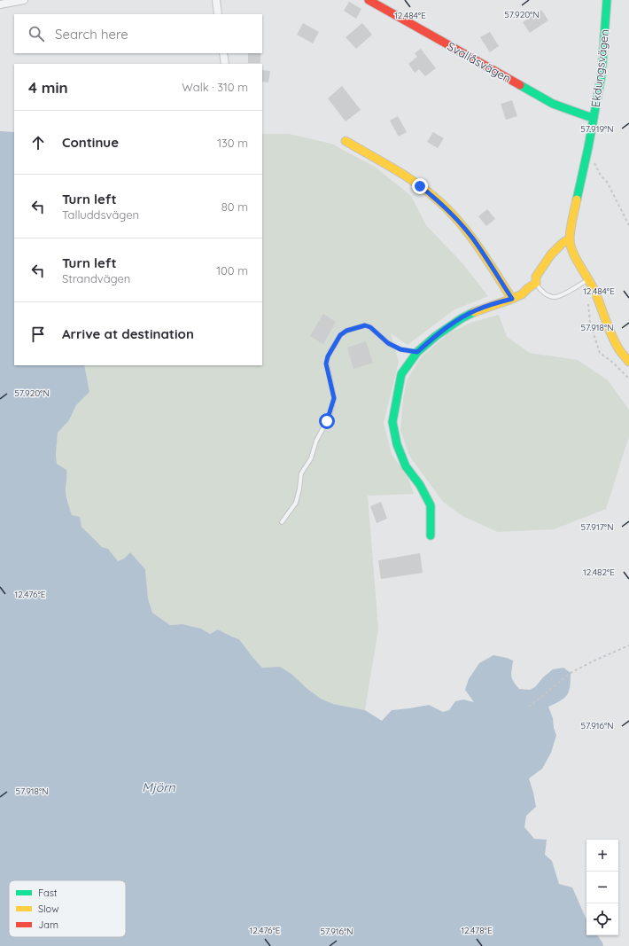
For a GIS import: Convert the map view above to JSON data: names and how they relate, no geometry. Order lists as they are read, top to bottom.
{
  "streets": {
    "street": ["Svallåsvägen", "Ekdungsvägen"]
  },
  "crossings": [
    ["Svallåsvägen", "Ekdungsvägen"]
  ],
  "water": ["Mjörn"],
  "legend": ["Fast", "Slow", "Jam"],
  "page": {
    "search": "Search here",
    "heading": ["4 min", "Walk · 310 m"],
    "list": [
      ["Continue", "130 m"],
      ["Turn left", "Talluddsvägen", "80 m"],
      ["Turn left", "Strandvägen", "100 m"],
      "Arrive at destination"
    ],
    "map_buttons": ["+", "−"]
  },
  "coordinates": [
    "57.920°N",
    "12.484°E",
    "57.919°N",
    "57.918°N",
    "57.917°N",
    "12.482°E",
    "12.476°E",
    "57.916°N",
    "12.478°E"
  ]
}
